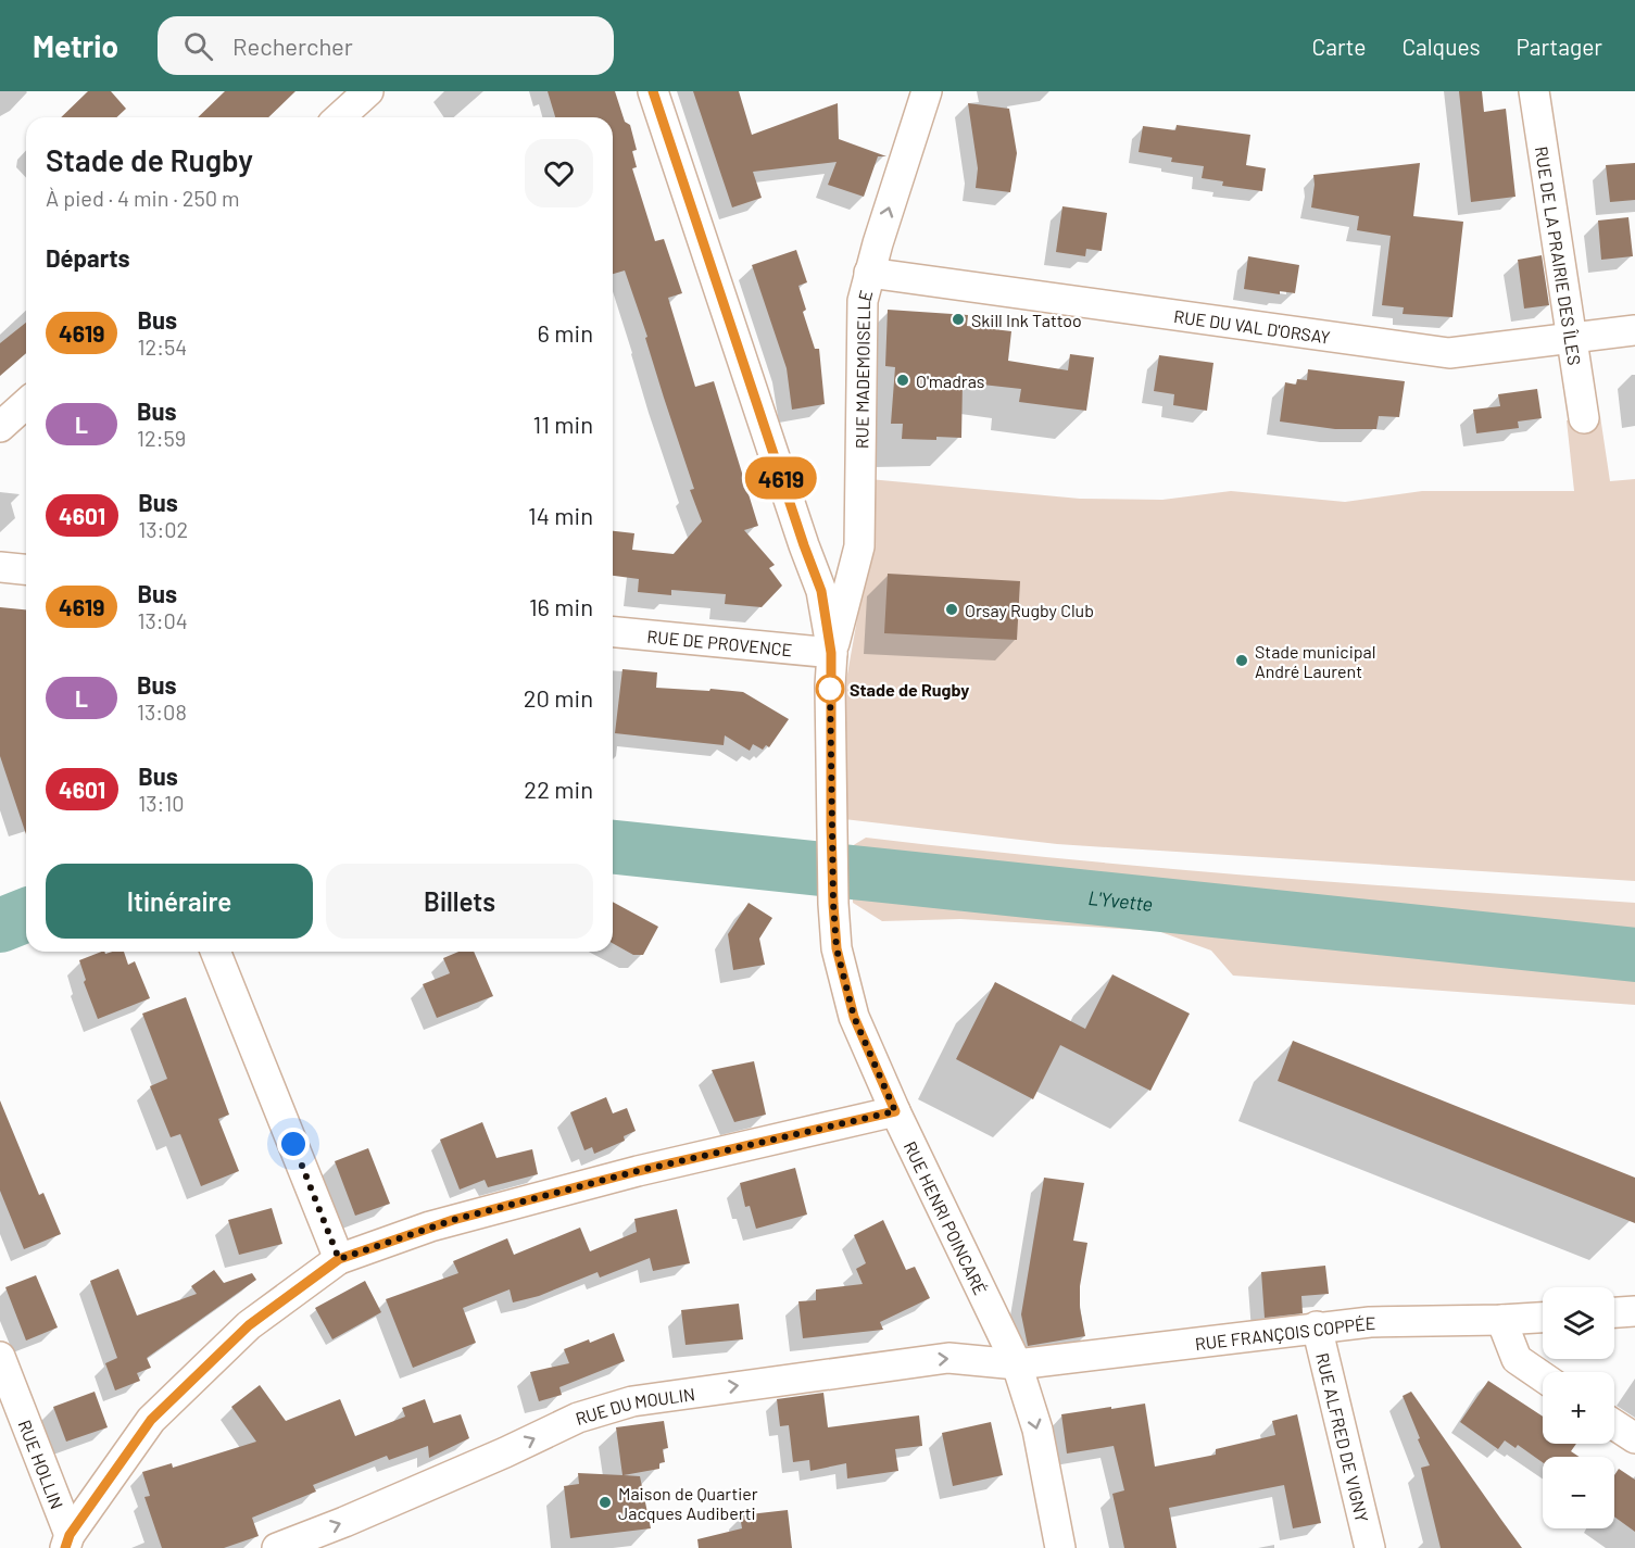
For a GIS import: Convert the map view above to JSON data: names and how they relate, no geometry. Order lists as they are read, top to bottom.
{
  "streets": {
    "street": [
      "RUE DE LA PRAIRIE DES ÎLES",
      "RUE DU VAL D'ORSAY",
      "RUE MADEMOISELLE",
      "RUE DE PROVENCE",
      "RUE HENRI POINCARÉ",
      "RUE FRANÇOIS COPPÉE",
      "RUE DU MOULIN",
      "RUE ALFRED DE VIGNY",
      "RUE HOLLIN"
    ]
  },
  "crossings": [
    ["RUE DE LA PRAIRIE DES ÎLES", "RUE DU VAL D'ORSAY"],
    ["RUE DU VAL D'ORSAY", "RUE MADEMOISELLE"],
    ["RUE MADEMOISELLE", "RUE DE PROVENCE"],
    ["RUE MADEMOISELLE", "RUE HENRI POINCARÉ"],
    ["RUE DE PROVENCE", "RUE HENRI POINCARÉ"],
    ["RUE HENRI POINCARÉ", "RUE FRANÇOIS COPPÉE"],
    ["RUE HENRI POINCARÉ", "RUE DU MOULIN"],
    ["RUE FRANÇOIS COPPÉE", "RUE DU MOULIN"],
    ["RUE FRANÇOIS COPPÉE", "RUE ALFRED DE VIGNY"]
  ],
  "water": ["L'Yvette"],
  "places": [
    "Skill Ink Tattoo",
    "O'madras",
    "Orsay Rugby Club",
    "Stade municipal André Laurent",
    "Stade de Rugby",
    "Maison de Quartier Jacques Audiberti"
  ],
  "lines": ["bus line 4619"],
  "page": {
    "header": "Metrio",
    "search": "Rechercher",
    "nav": ["Carte", "Calques", "Partager"],
    "on_map": "4619",
    "heading": [
      ["Stade de Rugby", "À pied · 4 min · 250 m"],
      "Départs"
    ],
    "list": [
      {
        "mark": "4619",
        "name": "Bus",
        "note": "12:54",
        "value": "6 min"
      },
      {
        "mark": "L",
        "name": "Bus",
        "note": "12:59",
        "value": "11 min"
      },
      {
        "mark": "4601",
        "name": "Bus",
        "note": "13:02",
        "value": "14 min"
      },
      {
        "mark": "4619",
        "name": "Bus",
        "note": "13:04",
        "value": "16 min"
      },
      {
        "mark": "L",
        "name": "Bus",
        "note": "13:08",
        "value": "20 min"
      },
      {
        "mark": "4601",
        "name": "Bus",
        "note": "13:10",
        "value": "22 min"
      }
    ],
    "buttons": ["Itinéraire", "Billets"],
    "map_buttons": ["+", "−"]
  }
}
